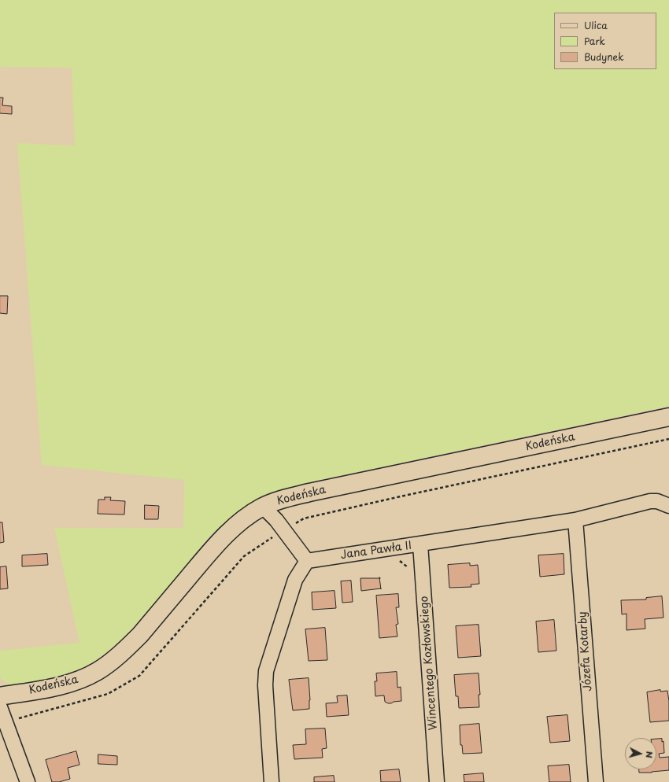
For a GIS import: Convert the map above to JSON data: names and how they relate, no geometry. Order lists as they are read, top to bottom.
{
  "streets": {
    "main road": ["Kodeńska"],
    "street": ["Jana Pawła II", "Józefa Kotarby", "Wincentego Kozłowskiego"]
  },
  "crossings": [
    ["Jana Pawła II", "Józefa Kotarby"],
    ["Jana Pawła II", "Wincentego Kozłowskiego"]
  ],
  "legend": ["Ulica", "Park", "Budynek"],
  "north": "right"
}
